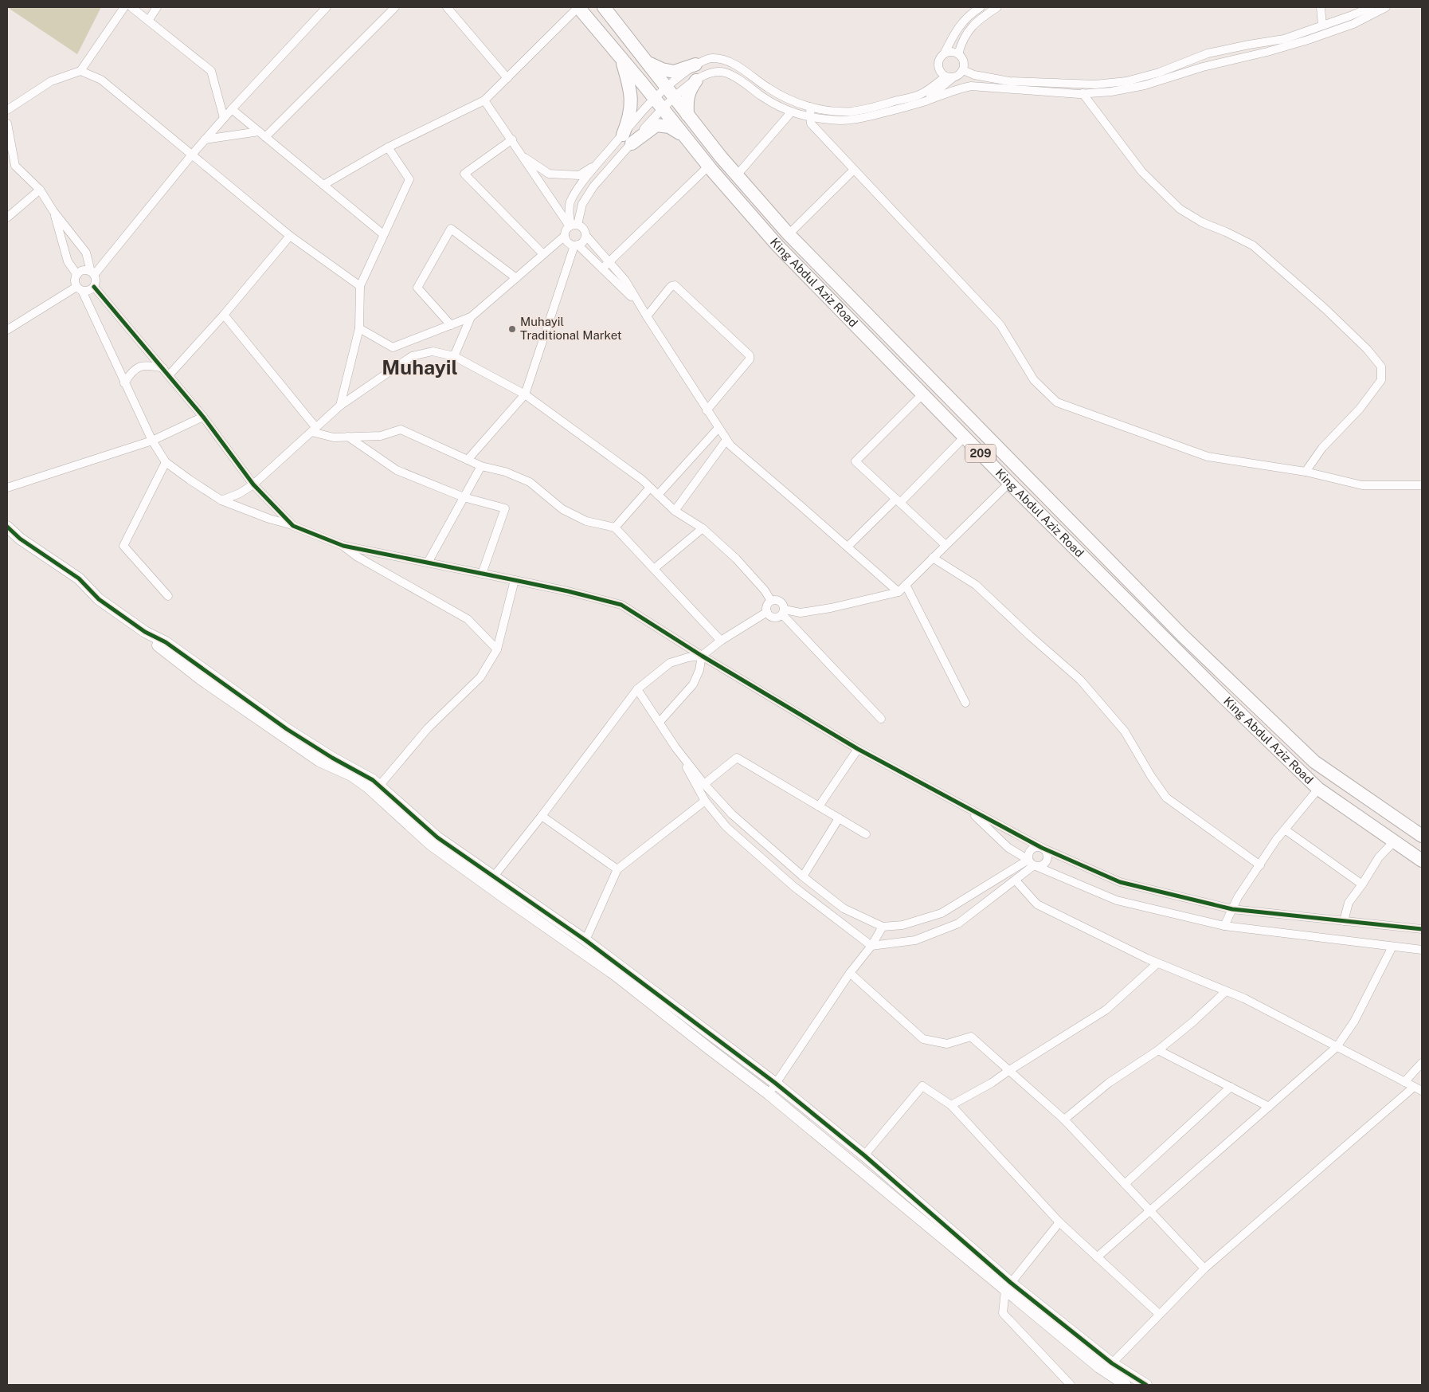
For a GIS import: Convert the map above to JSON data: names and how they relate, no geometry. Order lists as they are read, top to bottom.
{
  "streets": {
    "main road": ["King Abdul Aziz Road", "209"]
  },
  "districts": ["Muhayil"],
  "places": ["Muhayil Traditional Market"]
}
